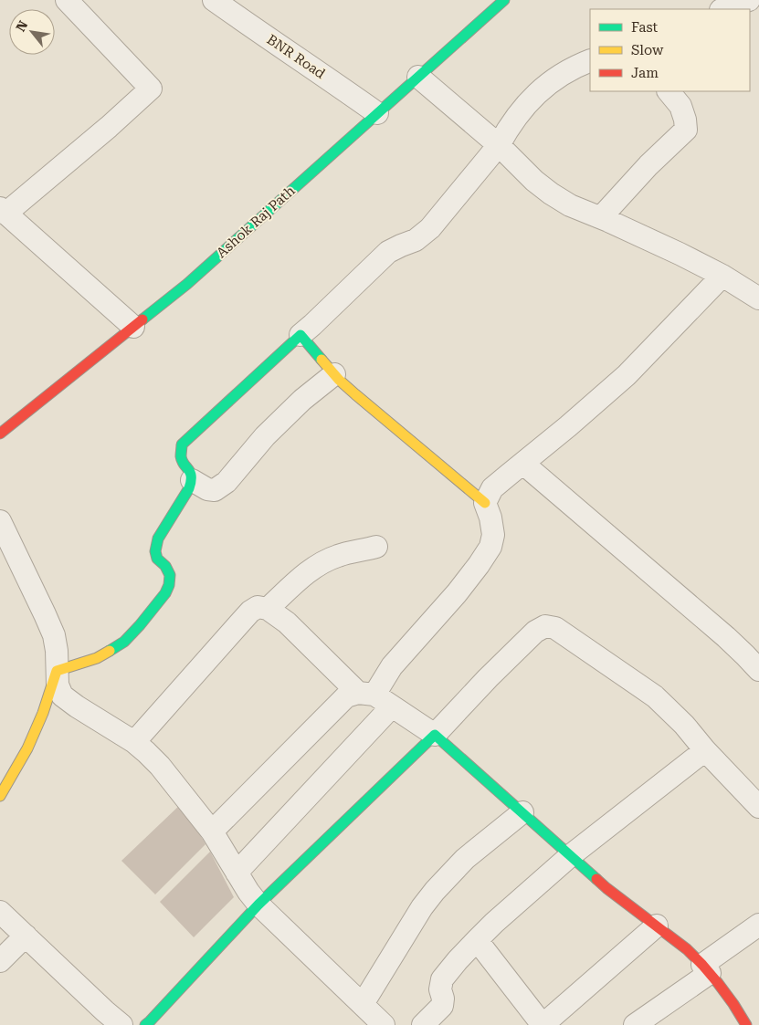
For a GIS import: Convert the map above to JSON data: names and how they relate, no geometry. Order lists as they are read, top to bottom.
{
  "streets": {
    "street": ["BNR Road", "Ashok Raj Path"]
  },
  "crossings": [
    ["BNR Road", "Ashok Raj Path"]
  ],
  "legend": ["Fast", "Slow", "Jam"],
  "north": "top left"
}
